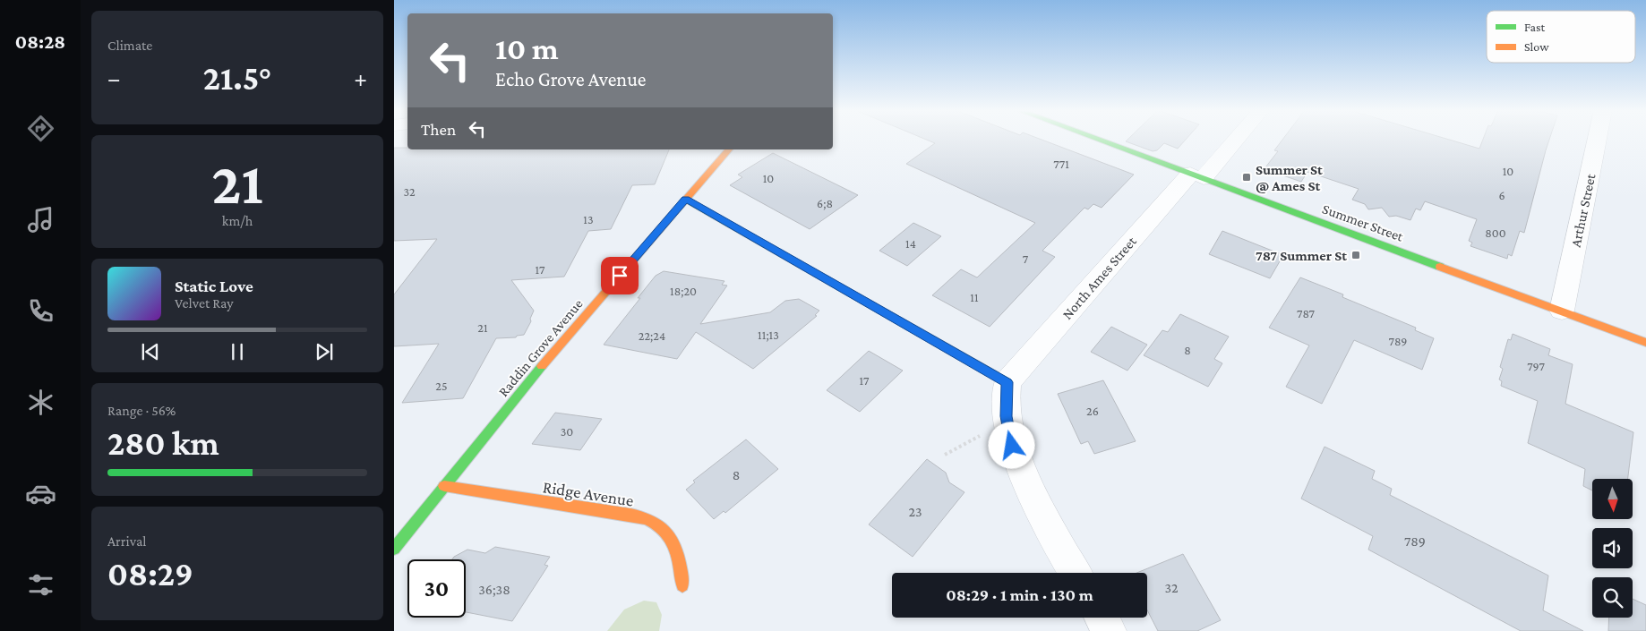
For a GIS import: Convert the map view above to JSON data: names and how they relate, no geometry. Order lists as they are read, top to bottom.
{
  "streets": {
    "street": [
      "Arthur Street",
      "Summer Street",
      "North Ames Street",
      "Raddin Grove Avenue",
      "Ridge Avenue"
    ]
  },
  "crossings": [
    ["Arthur Street", "Summer Street"],
    ["Summer Street", "North Ames Street"],
    ["Raddin Grove Avenue", "Ridge Avenue"]
  ],
  "places": {
    "transit": ["Summer St @ Ames St", "787 Summer St"]
  },
  "house_numbers": [
    "771",
    "10",
    "10",
    "32",
    "6",
    "6;8",
    "13",
    "800",
    "14",
    "7",
    "17",
    "18;20",
    "11",
    "787",
    "21",
    "11;13",
    "22;24",
    "789",
    "8",
    "797",
    "17",
    "25",
    "26",
    "30",
    "8",
    "23",
    "789",
    "32",
    "36;38"
  ],
  "legend": ["Fast", "Slow"],
  "north": "bottom",
  "page": {
    "tabs": "08:28",
    "tile": [
      "Climate",
      ["21", "km/h"],
      ["Range · 56%", "280 km"],
      ["Arrival", "08:29"]
    ],
    "turn": ["10 m", "Echo Grove Avenue"],
    "heat": ["−", "21.5°", "+"],
    "then": "Then",
    "song": ["Static Love", "Velvet Ray"],
    "limit": "30",
    "trip": "08:29 · 1 min · 130 m"
  }
}
